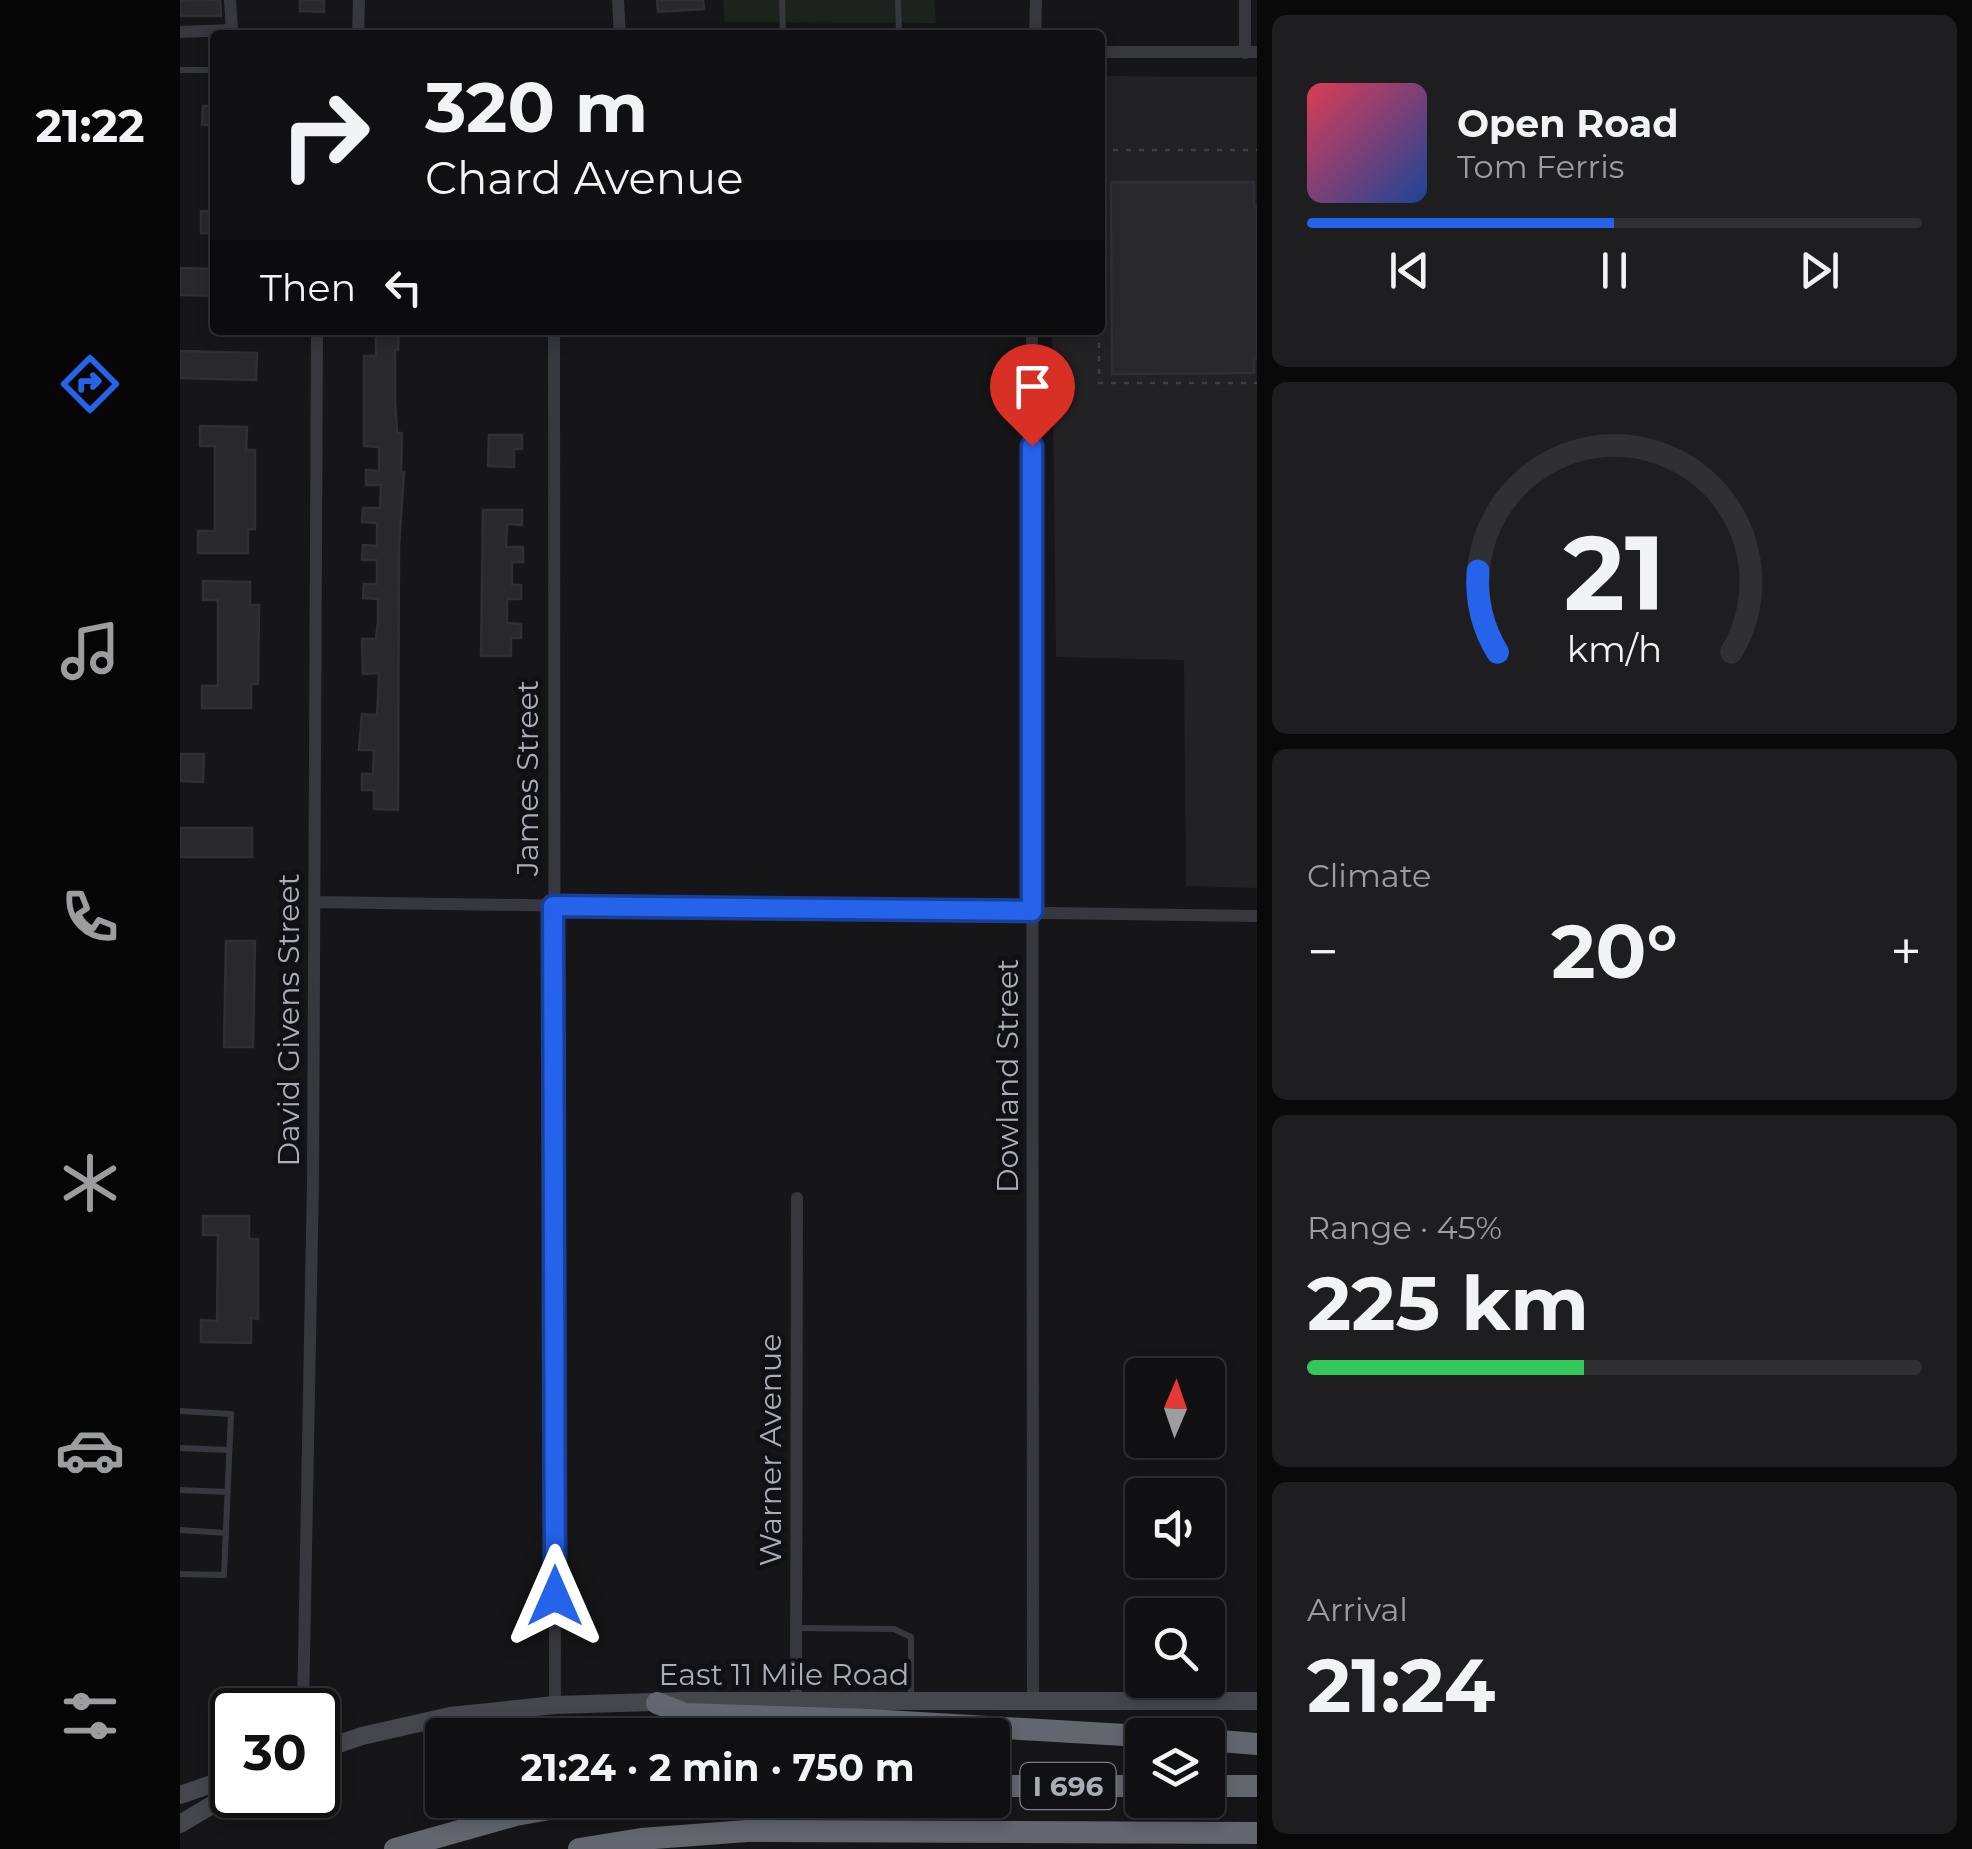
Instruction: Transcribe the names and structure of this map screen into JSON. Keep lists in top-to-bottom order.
{
  "streets": {
    "highway": ["I 696"],
    "main road": ["East 11 Mile Road"],
    "street": [
      "James Street",
      "David Givens Street",
      "Dowland Street",
      "Warner Avenue"
    ]
  },
  "crossings": [
    ["James Street", "East 11 Mile Road"],
    ["Dowland Street", "East 11 Mile Road"],
    ["Warner Avenue", "East 11 Mile Road"]
  ],
  "north": "top",
  "page": {
    "tabs": "21:22",
    "turn": ["320 m", "Chard Avenue"],
    "song": ["Open Road", "Tom Ferris"],
    "then": "Then",
    "tile": [
      "Climate",
      ["Range · 45%", "225 km"],
      ["Arrival", "21:24"]
    ],
    "heat": ["−", "20°", "+"],
    "limit": "30",
    "trip": "21:24 · 2 min · 750 m",
    "gauge": ["21", "km/h"]
  }
}
